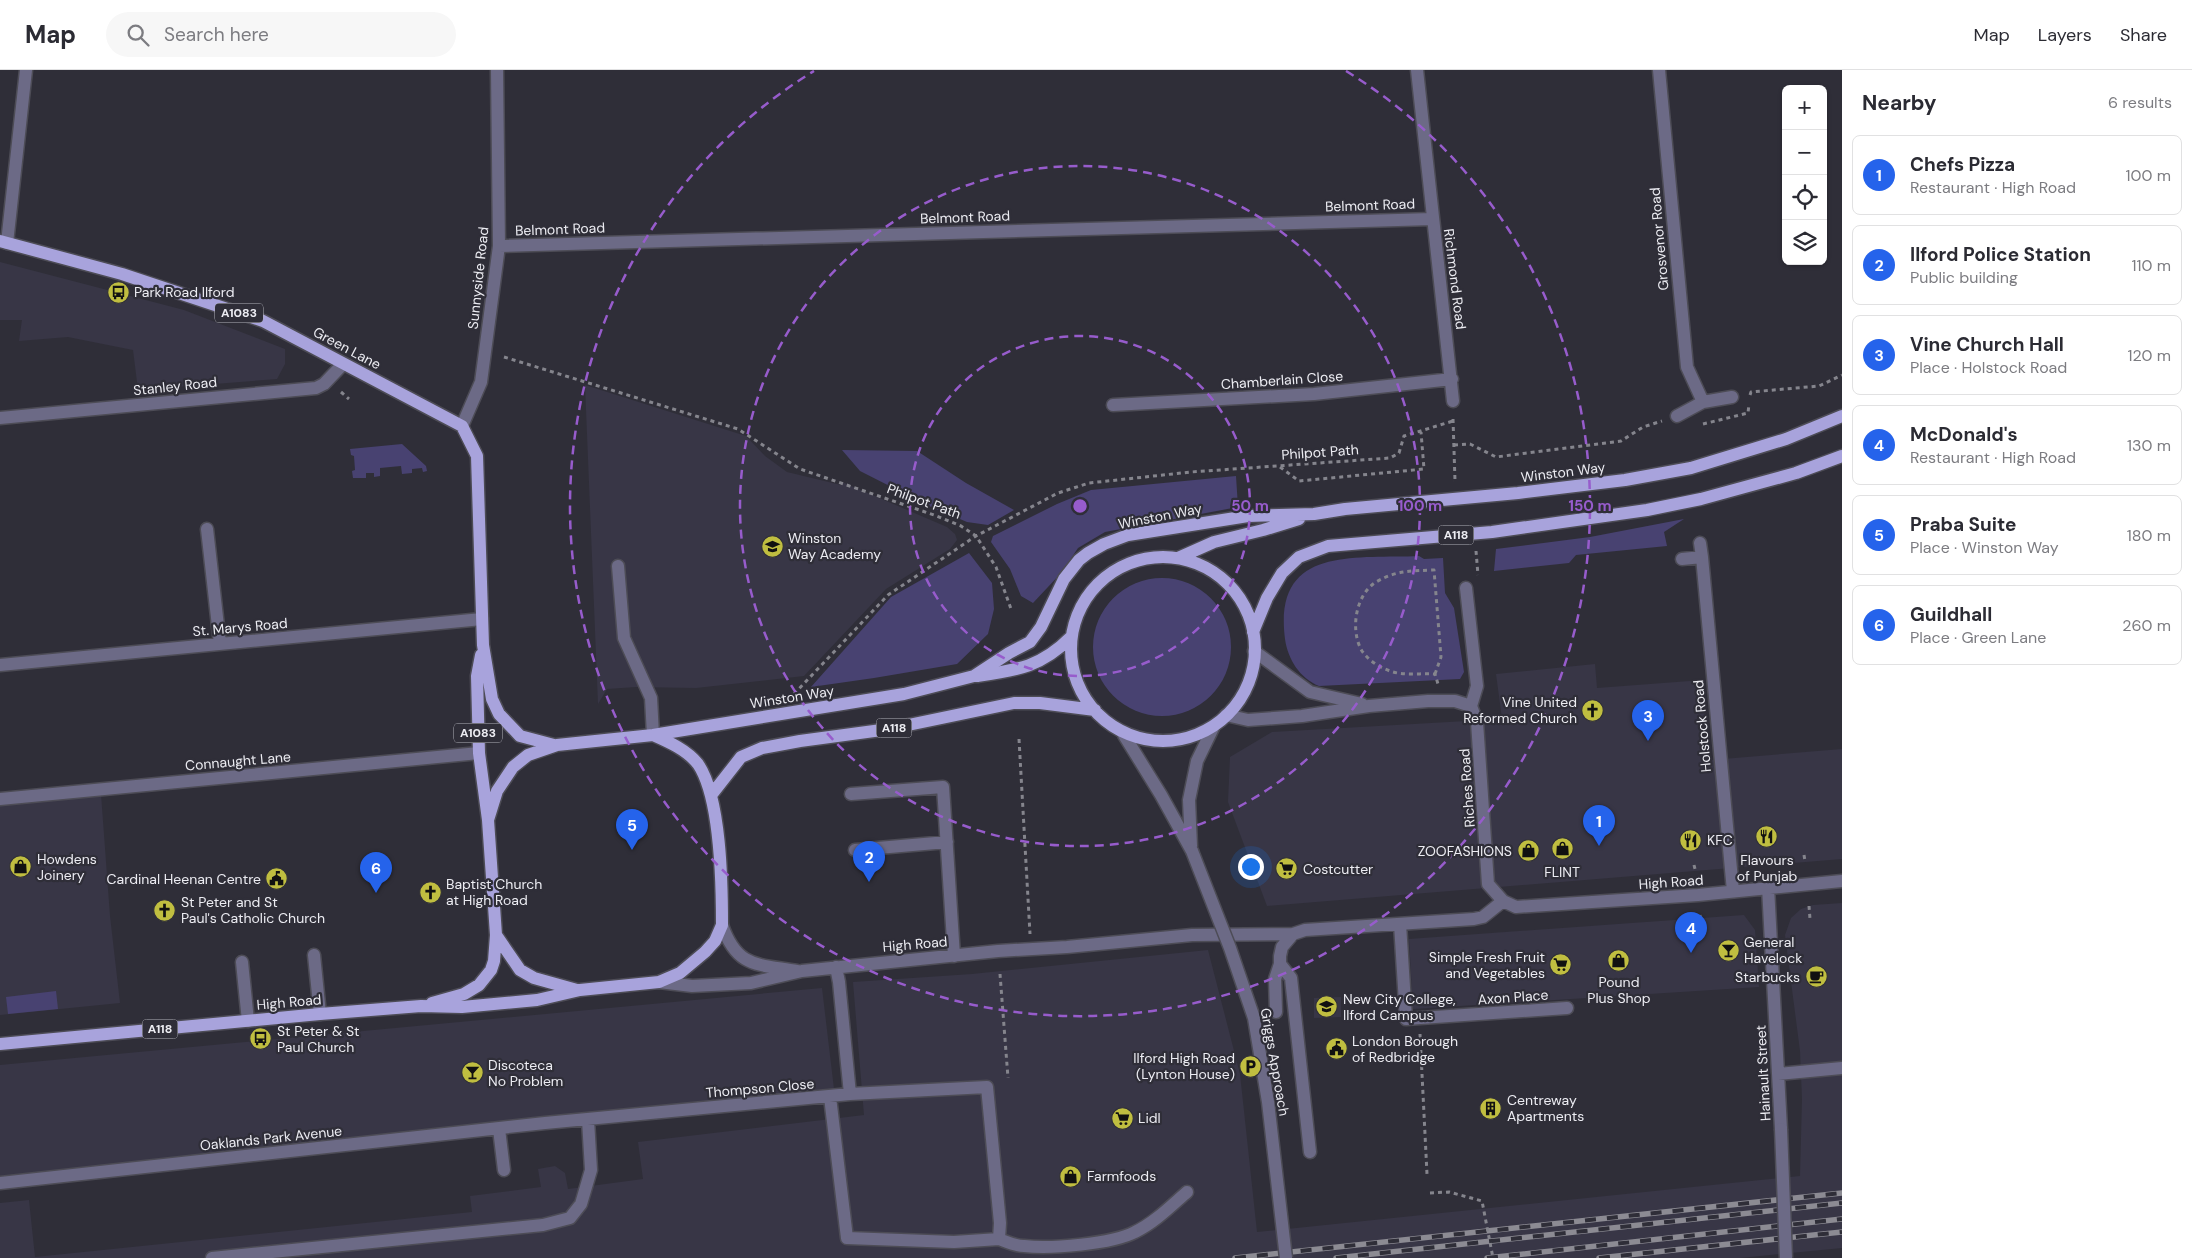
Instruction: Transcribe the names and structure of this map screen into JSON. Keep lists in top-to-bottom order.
{
  "streets": {
    "main road": [
      "A1083",
      "Green Lane",
      "Winston Way",
      "A118",
      "High Road"
    ],
    "street": [
      "Belmont Road",
      "Grosvenor Road",
      "Sunnyside Road",
      "Richmond Road",
      "Chamberlain Close",
      "Stanley Road",
      "St. Marys Road",
      "Holstock Road",
      "Connaught Lane",
      "Riches Road",
      "Axon Place",
      "Griggs Approach",
      "Hainault Street",
      "Thompson Close",
      "Oaklands Park Avenue"
    ],
    "path": ["Philpot Path"]
  },
  "crossings": [
    ["Belmont Road", "Sunnyside Road"],
    ["Belmont Road", "Richmond Road"],
    ["Sunnyside Road", "A1083"],
    ["Sunnyside Road", "Green Lane"],
    ["Richmond Road", "Chamberlain Close"],
    ["A1083", "Green Lane"],
    ["A1083", "Winston Way"],
    ["A1083", "A118"],
    ["A1083", "St. Marys Road"],
    ["A1083", "Connaught Lane"],
    ["Green Lane", "Stanley Road"],
    ["Winston Way", "A118"],
    ["A118", "High Road"],
    ["Holstock Road", "High Road"],
    ["Riches Road", "High Road"],
    ["High Road", "Hainault Street"],
    ["Thompson Close", "Oaklands Park Avenue"]
  ],
  "places": {
    "bus stop": ["Park Road Ilford", "St Peter & St Paul Church"],
    "school or university": ["Winston Way Academy", "New City College, Ilford Campus"],
    "church": ["Vine United Reformed Church", "Baptist Church at High Road", "St Peter and St Paul's Catholic Church"],
    "restaurant": ["Flavours of Punjab", "KFC"],
    "shop": [
      "FLINT",
      "ZOOFASHIONS",
      "Howdens Joinery",
      "Pound Plus Shop",
      "Farmfoods"
    ],
    "supermarket": ["Costcutter", "Simple Fresh Fruit and Vegetables", "Lidl"],
    "public building": ["Cardinal Heenan Centre", "London Borough of Redbridge"],
    "bar": ["General Havelock", "Discoteca No Problem"],
    "cafe": ["Starbucks"],
    "parking": ["Ilford High Road (Lynton House)"],
    "building": ["Centreway Apartments"]
  },
  "page": {
    "header": "Map",
    "search": "Search here",
    "nav": ["Map", "Layers", "Share"],
    "heading": ["Nearby", "6 results"],
    "map_buttons": ["+", "−"],
    "list": [
      {
        "mark": "1",
        "name": "Chefs Pizza",
        "note": "Restaurant · High Road",
        "value": "100 m"
      },
      {
        "mark": "2",
        "name": "Ilford Police Station",
        "note": "Public building",
        "value": "110 m"
      },
      {
        "mark": "3",
        "name": "Vine Church Hall",
        "note": "Place · Holstock Road",
        "value": "120 m"
      },
      {
        "mark": "4",
        "name": "McDonald's",
        "note": "Restaurant · High Road",
        "value": "130 m"
      },
      {
        "mark": "5",
        "name": "Praba Suite",
        "note": "Place · Winston Way",
        "value": "180 m"
      },
      {
        "mark": "6",
        "name": "Guildhall",
        "note": "Place · Green Lane",
        "value": "260 m"
      }
    ],
    "pins": [
      "3",
      "1",
      "5",
      "2",
      "6",
      "4"
    ]
  },
  "rings": ["50 m", "100 m", "150 m"]
}
